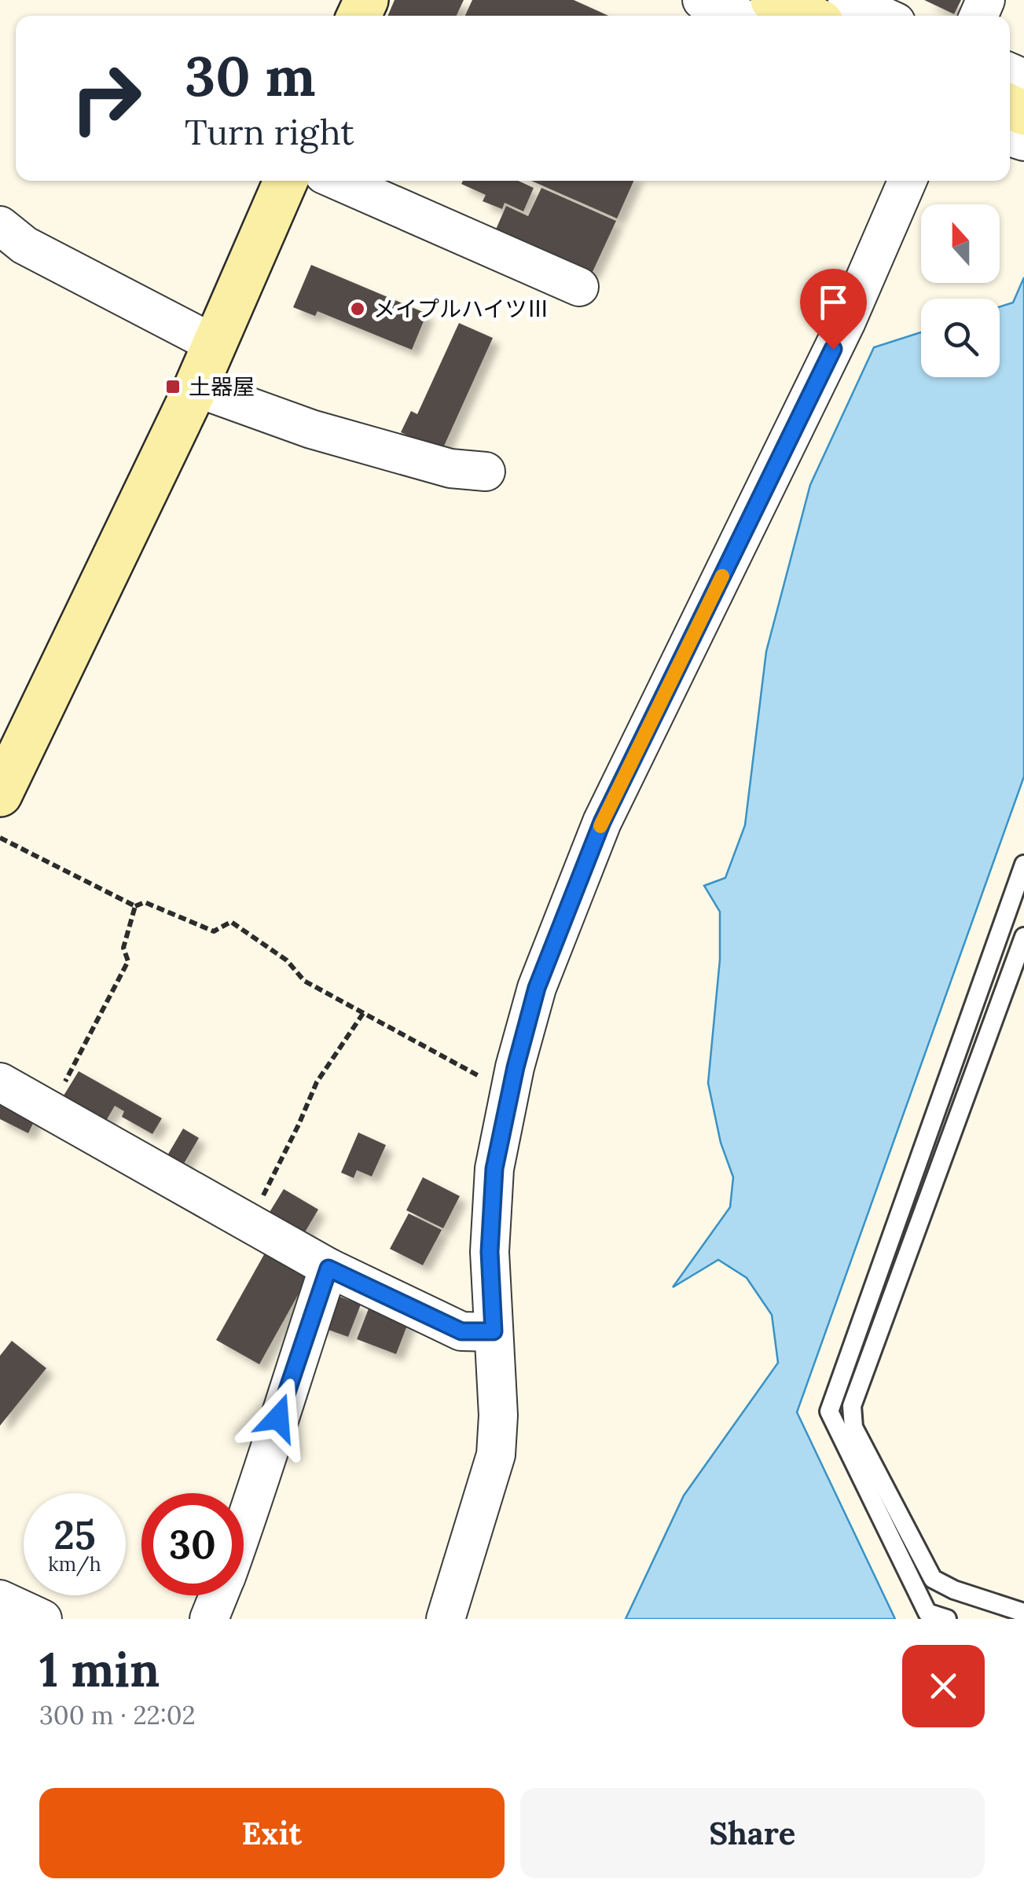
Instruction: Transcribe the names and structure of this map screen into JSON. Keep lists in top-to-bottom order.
{
  "places": {
    "other": ["メイプルハイツⅢ"],
    "transit": ["土器屋"]
  },
  "north": "top",
  "page": {
    "turn": ["30 m", "Turn right"],
    "speed": "25 km/h",
    "limit": "30",
    "heading": ["1 min", "300 m · 22:02"],
    "buttons": ["Exit", "Share"]
  }
}
